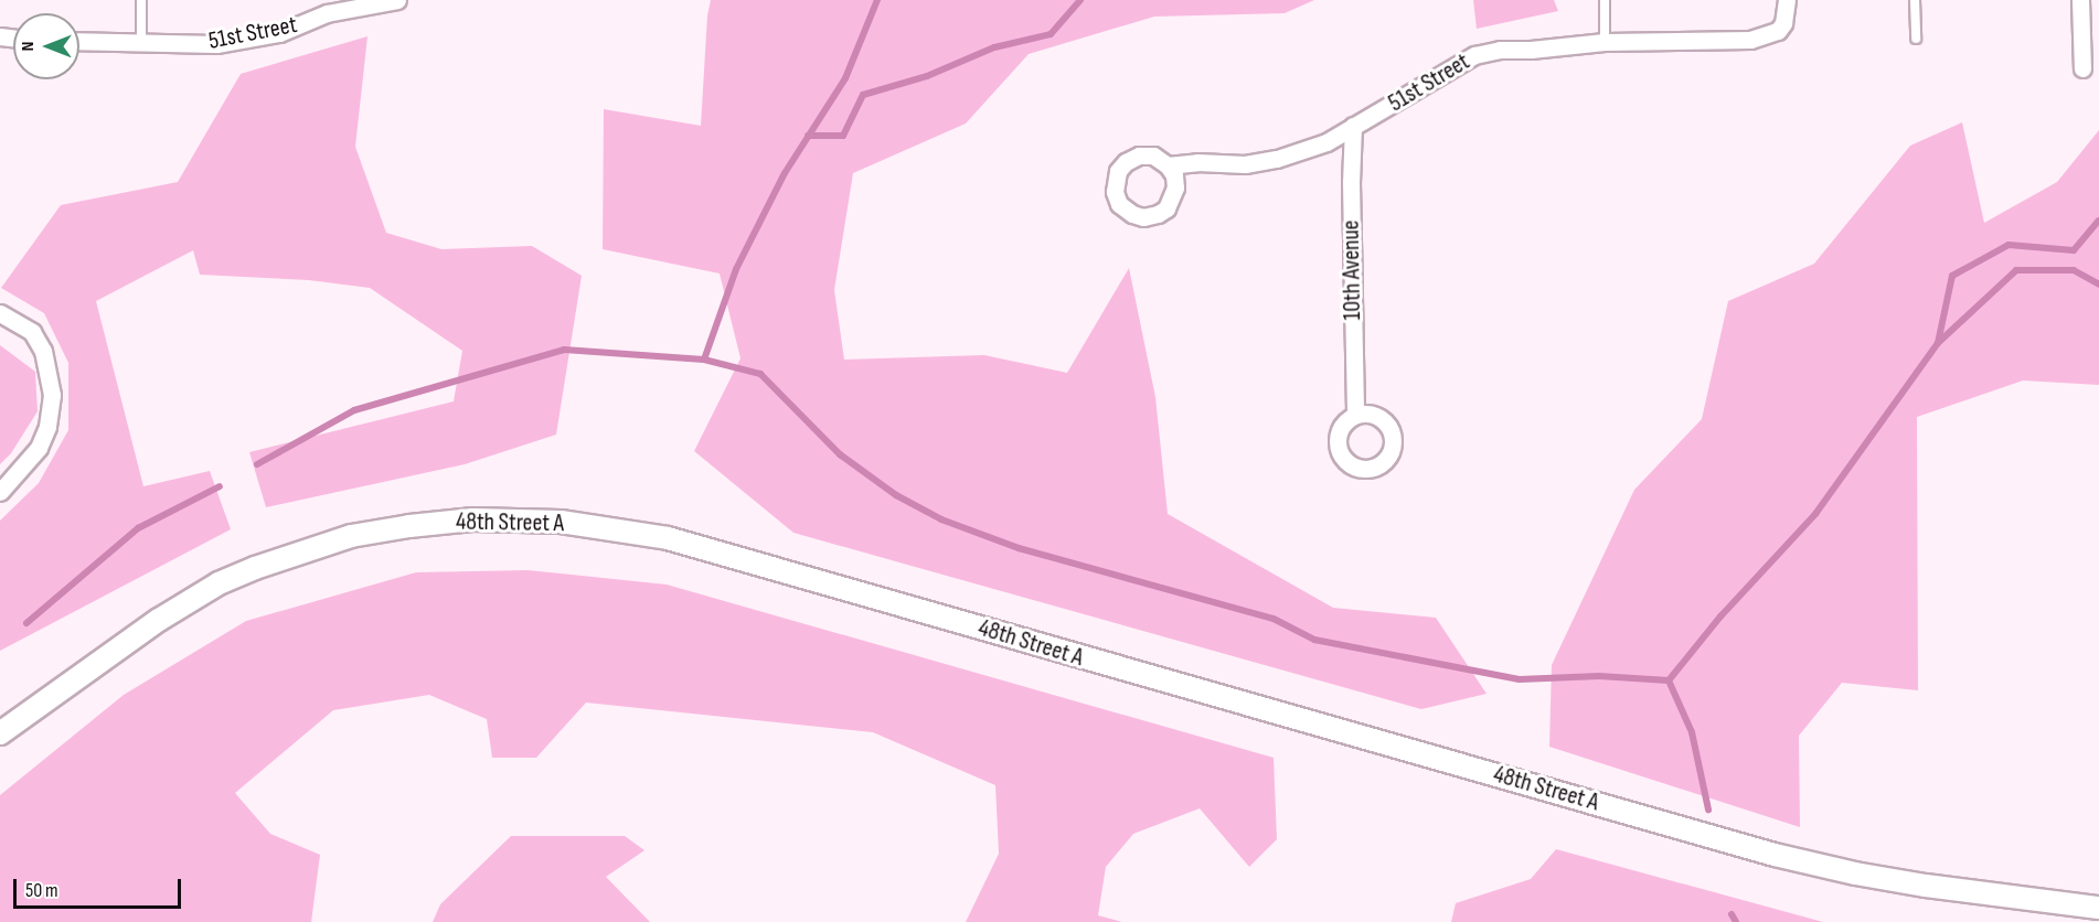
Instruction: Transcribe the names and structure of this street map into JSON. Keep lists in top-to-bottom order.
{
  "streets": {
    "street": ["51st Street", "10th Avenue", "48th Street A"]
  },
  "crossings": [
    ["51st Street", "10th Avenue"]
  ],
  "scale_bar": "50 m",
  "north": "left"
}
